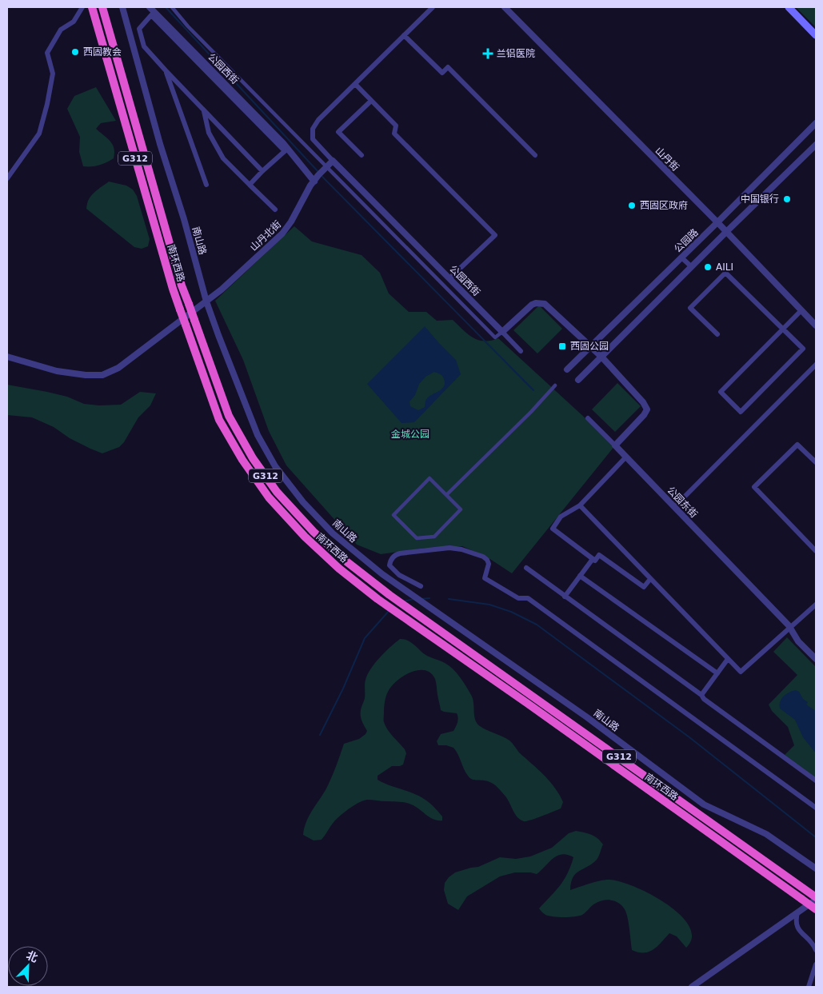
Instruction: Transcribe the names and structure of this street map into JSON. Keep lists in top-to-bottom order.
{
  "streets": {
    "highway": ["G312", "南环西路"],
    "street": [
      "公园西街",
      "山丹街",
      "山丹北街",
      "南山路",
      "公园路",
      "公园东街"
    ]
  },
  "crossings": [
    ["公园西街", "山丹北街"],
    ["山丹街", "公园路"],
    ["山丹北街", "南山路"]
  ],
  "parks": ["金城公园"],
  "places": {
    "other": [
      "西固教会",
      "中国银行",
      "西固区政府",
      "AILI"
    ],
    "health": ["兰铝医院"],
    "transit": ["西固公园"]
  },
  "north": "top right"
}
